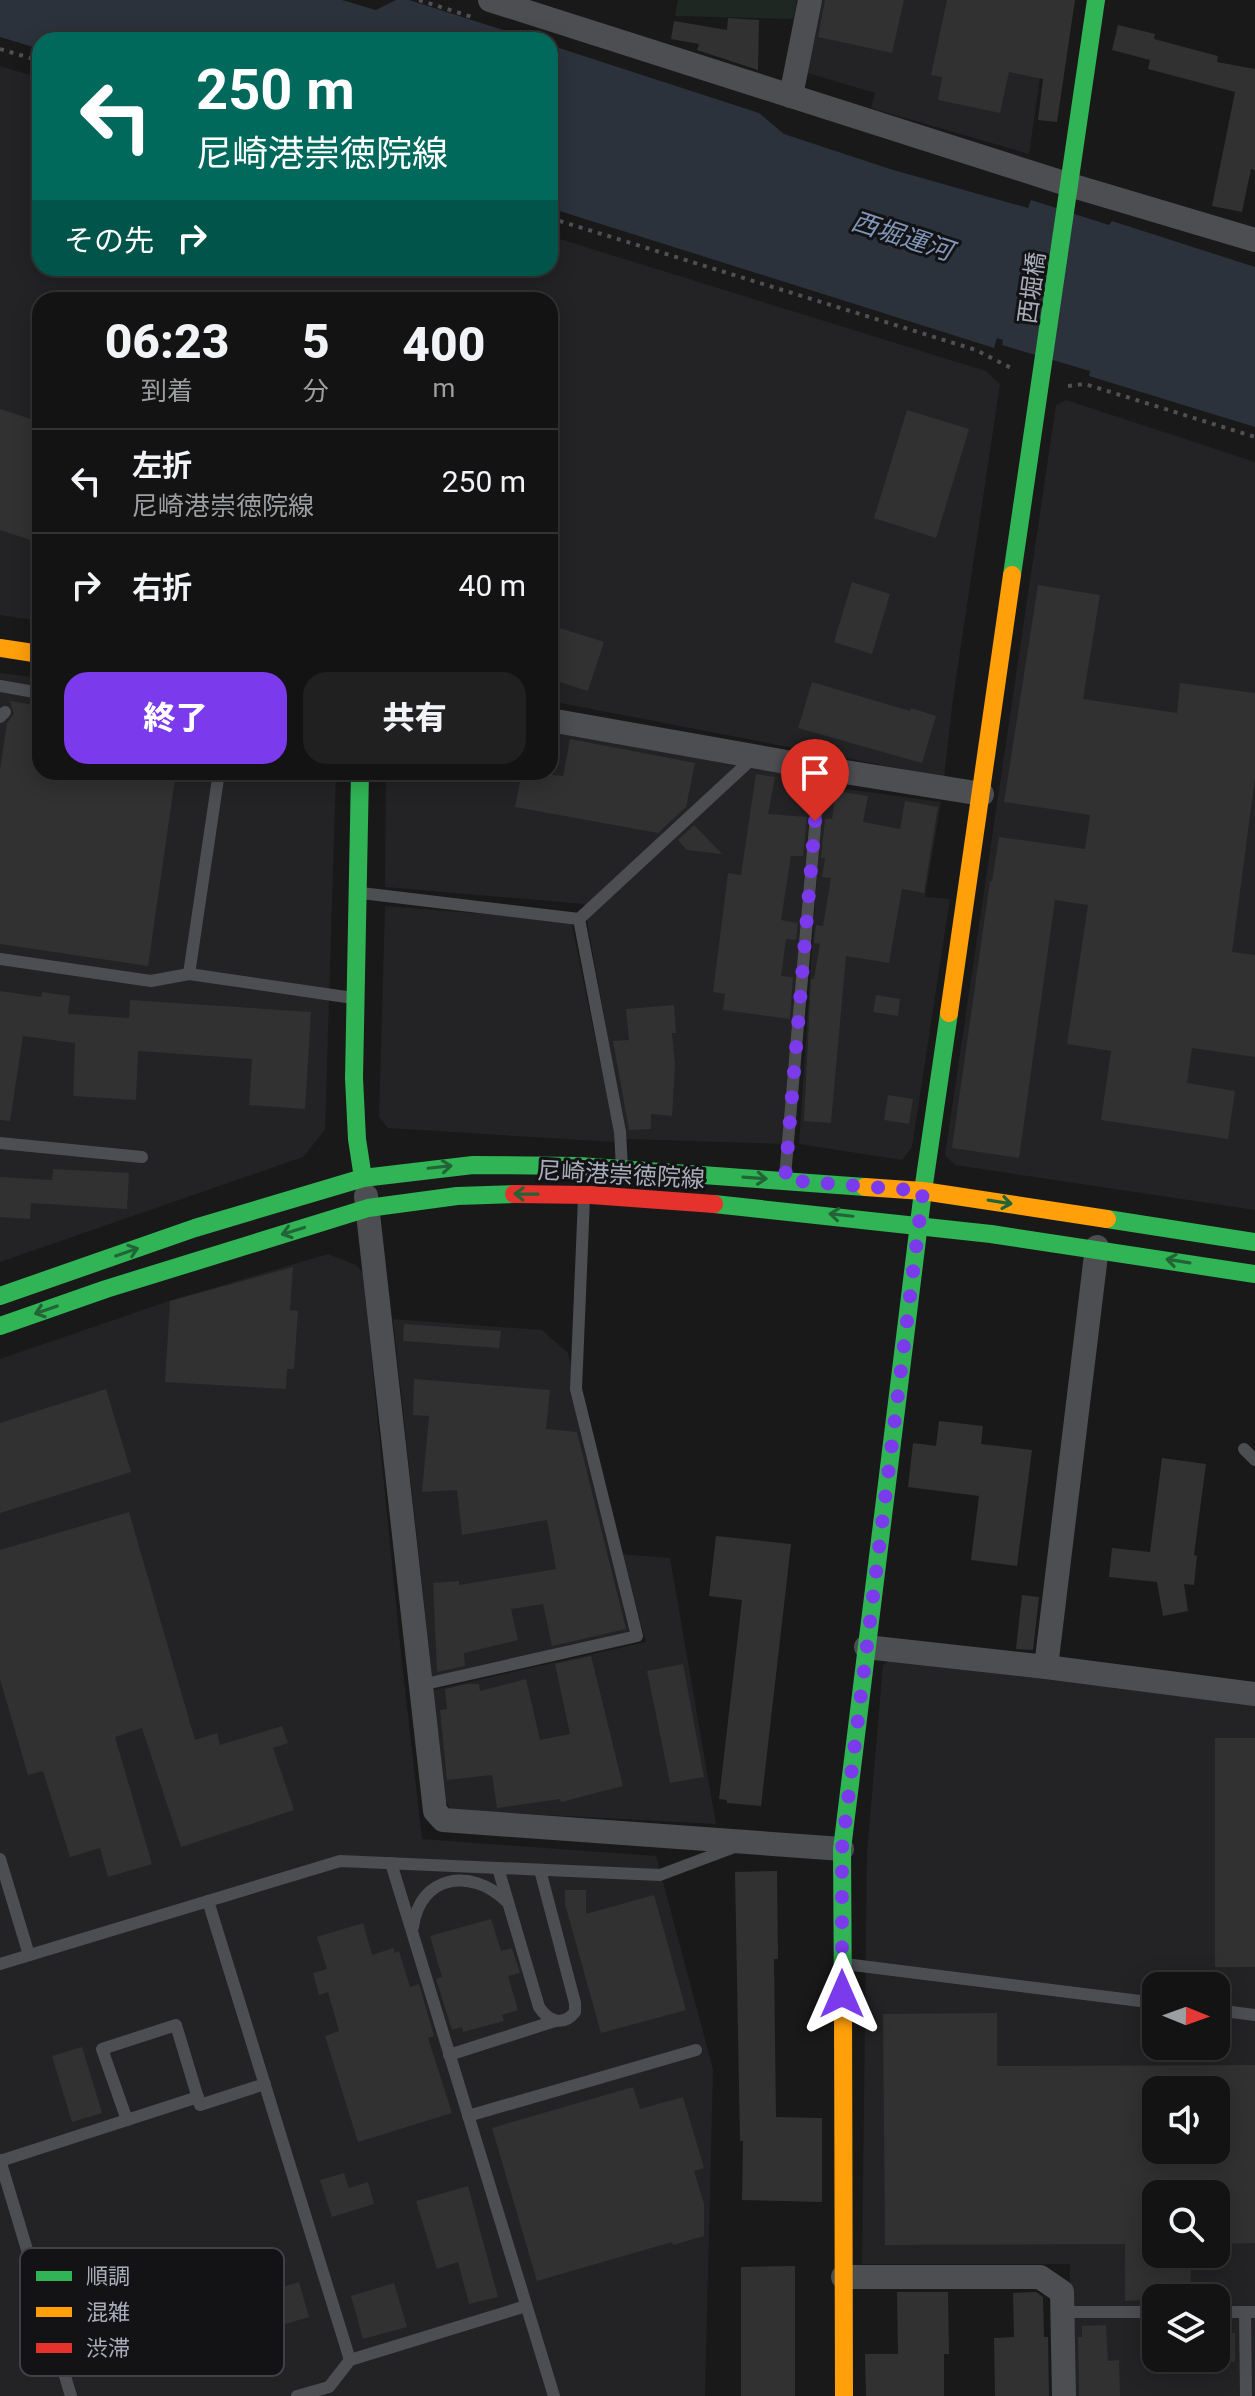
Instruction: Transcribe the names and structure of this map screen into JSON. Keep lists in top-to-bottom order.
{
  "streets": {
    "street": ["西堀橋", "尼崎港崇徳院線"]
  },
  "crossings": [
    ["西堀橋", "尼崎港崇徳院線"]
  ],
  "water": ["西堀運河"],
  "legend": ["順調", "混雑", "渋滞"],
  "north": "right",
  "page": {
    "turn": ["250 m", "尼崎港崇徳院線"],
    "then": "その先",
    "eta": [
      "06:23",
      "到着",
      "5",
      "分",
      "400",
      "m"
    ],
    "list": [
      {
        "name": "左折",
        "note": "尼崎港崇徳院線",
        "value": "250 m"
      },
      {
        "name": "右折",
        "value": "40 m"
      }
    ],
    "buttons": ["終了", "共有"]
  }
}
